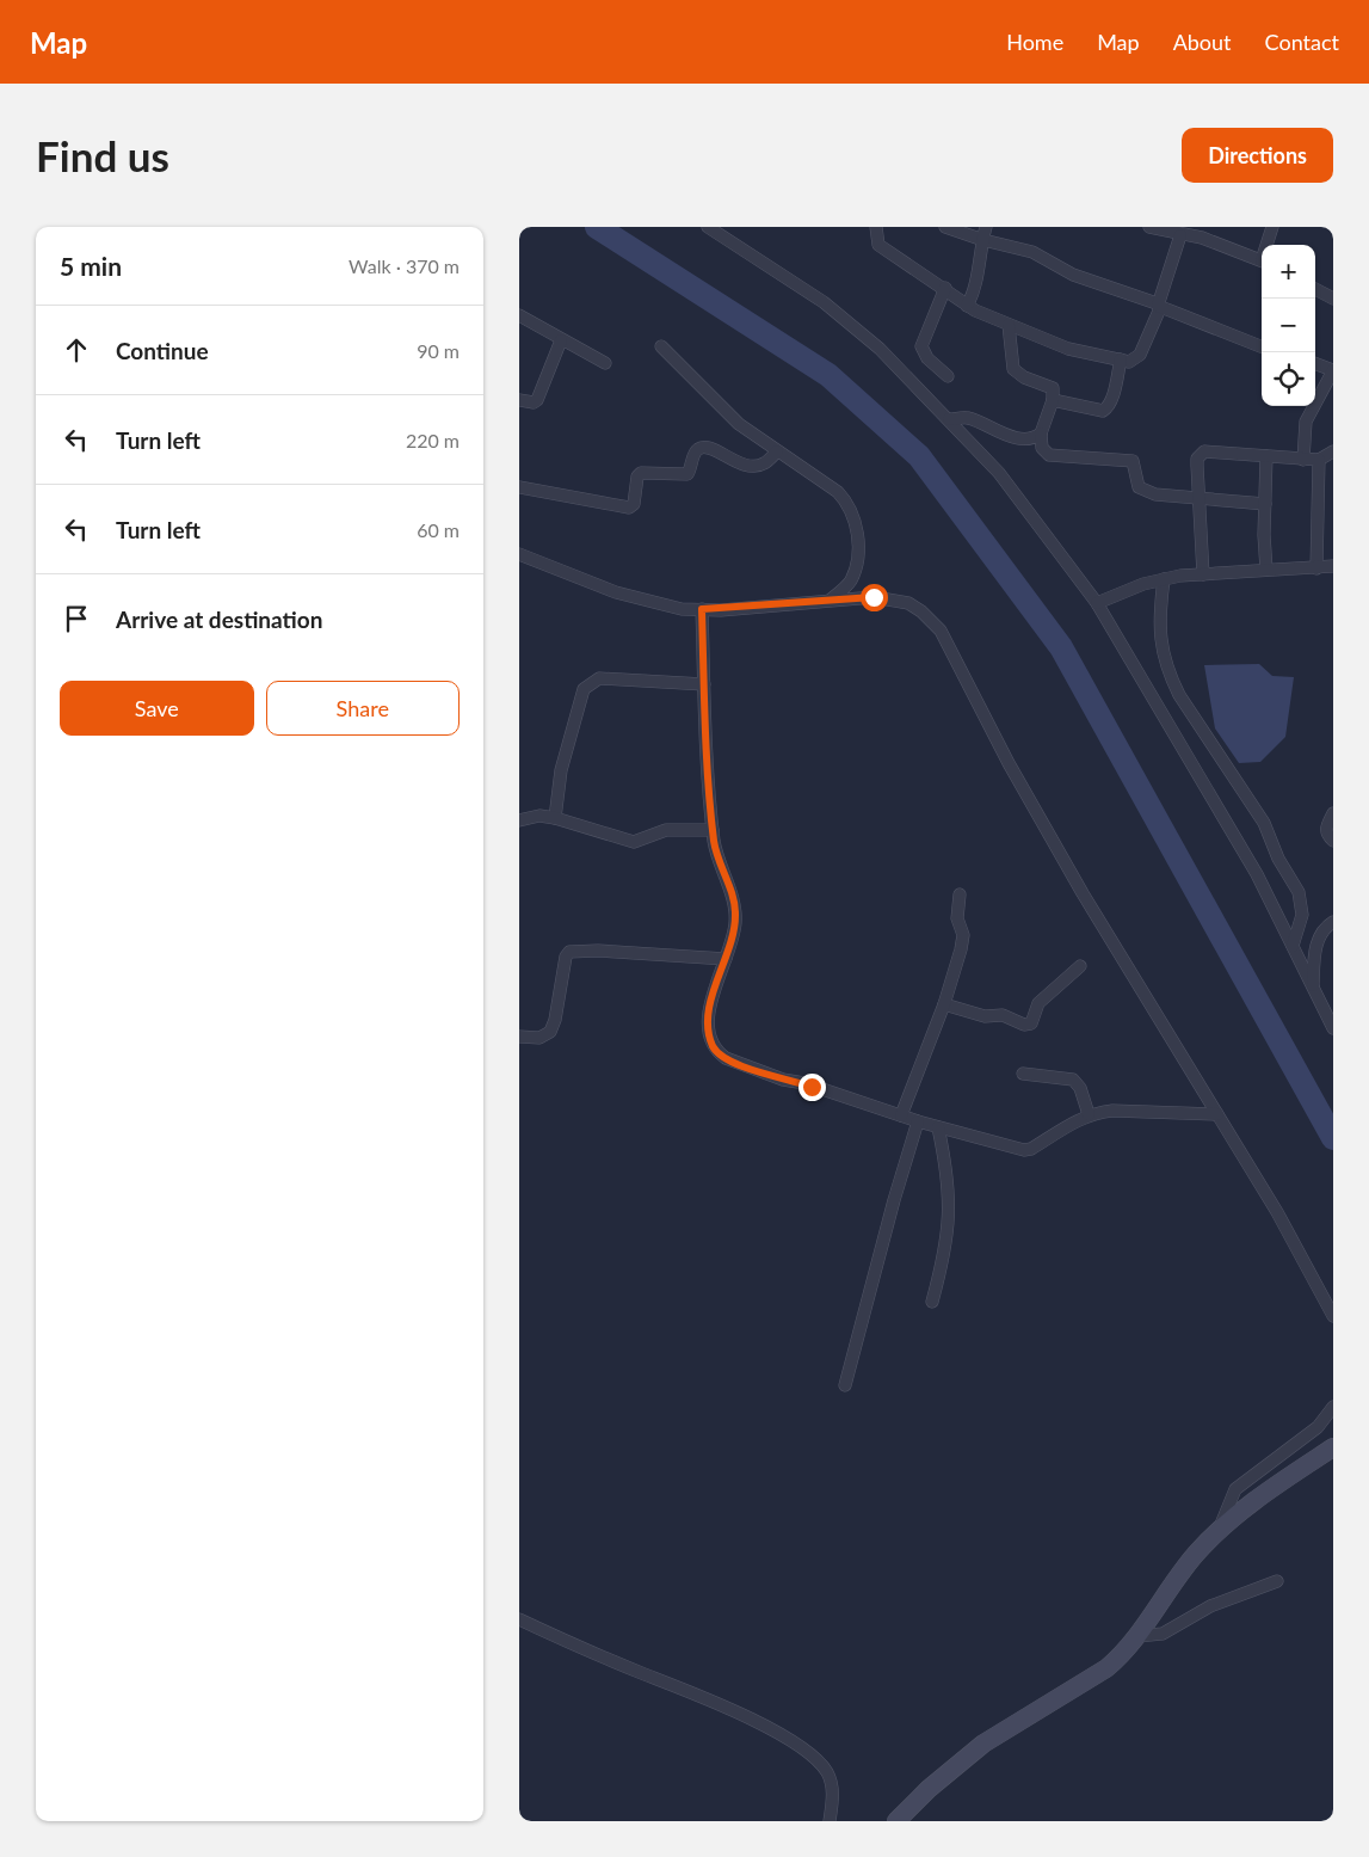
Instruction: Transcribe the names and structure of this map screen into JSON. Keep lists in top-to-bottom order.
{
  "page": {
    "header": "Map",
    "nav": [
      "Home",
      "Map",
      "About",
      "Contact"
    ],
    "buttons": [
      "Directions",
      ["Save", "Share"]
    ],
    "title": "Find us",
    "heading": ["5 min", "Walk · 370 m"],
    "map_buttons": ["+", "−"],
    "list": [
      ["Continue", "90 m"],
      ["Turn left", "220 m"],
      ["Turn left", "60 m"],
      "Arrive at destination"
    ]
  }
}
